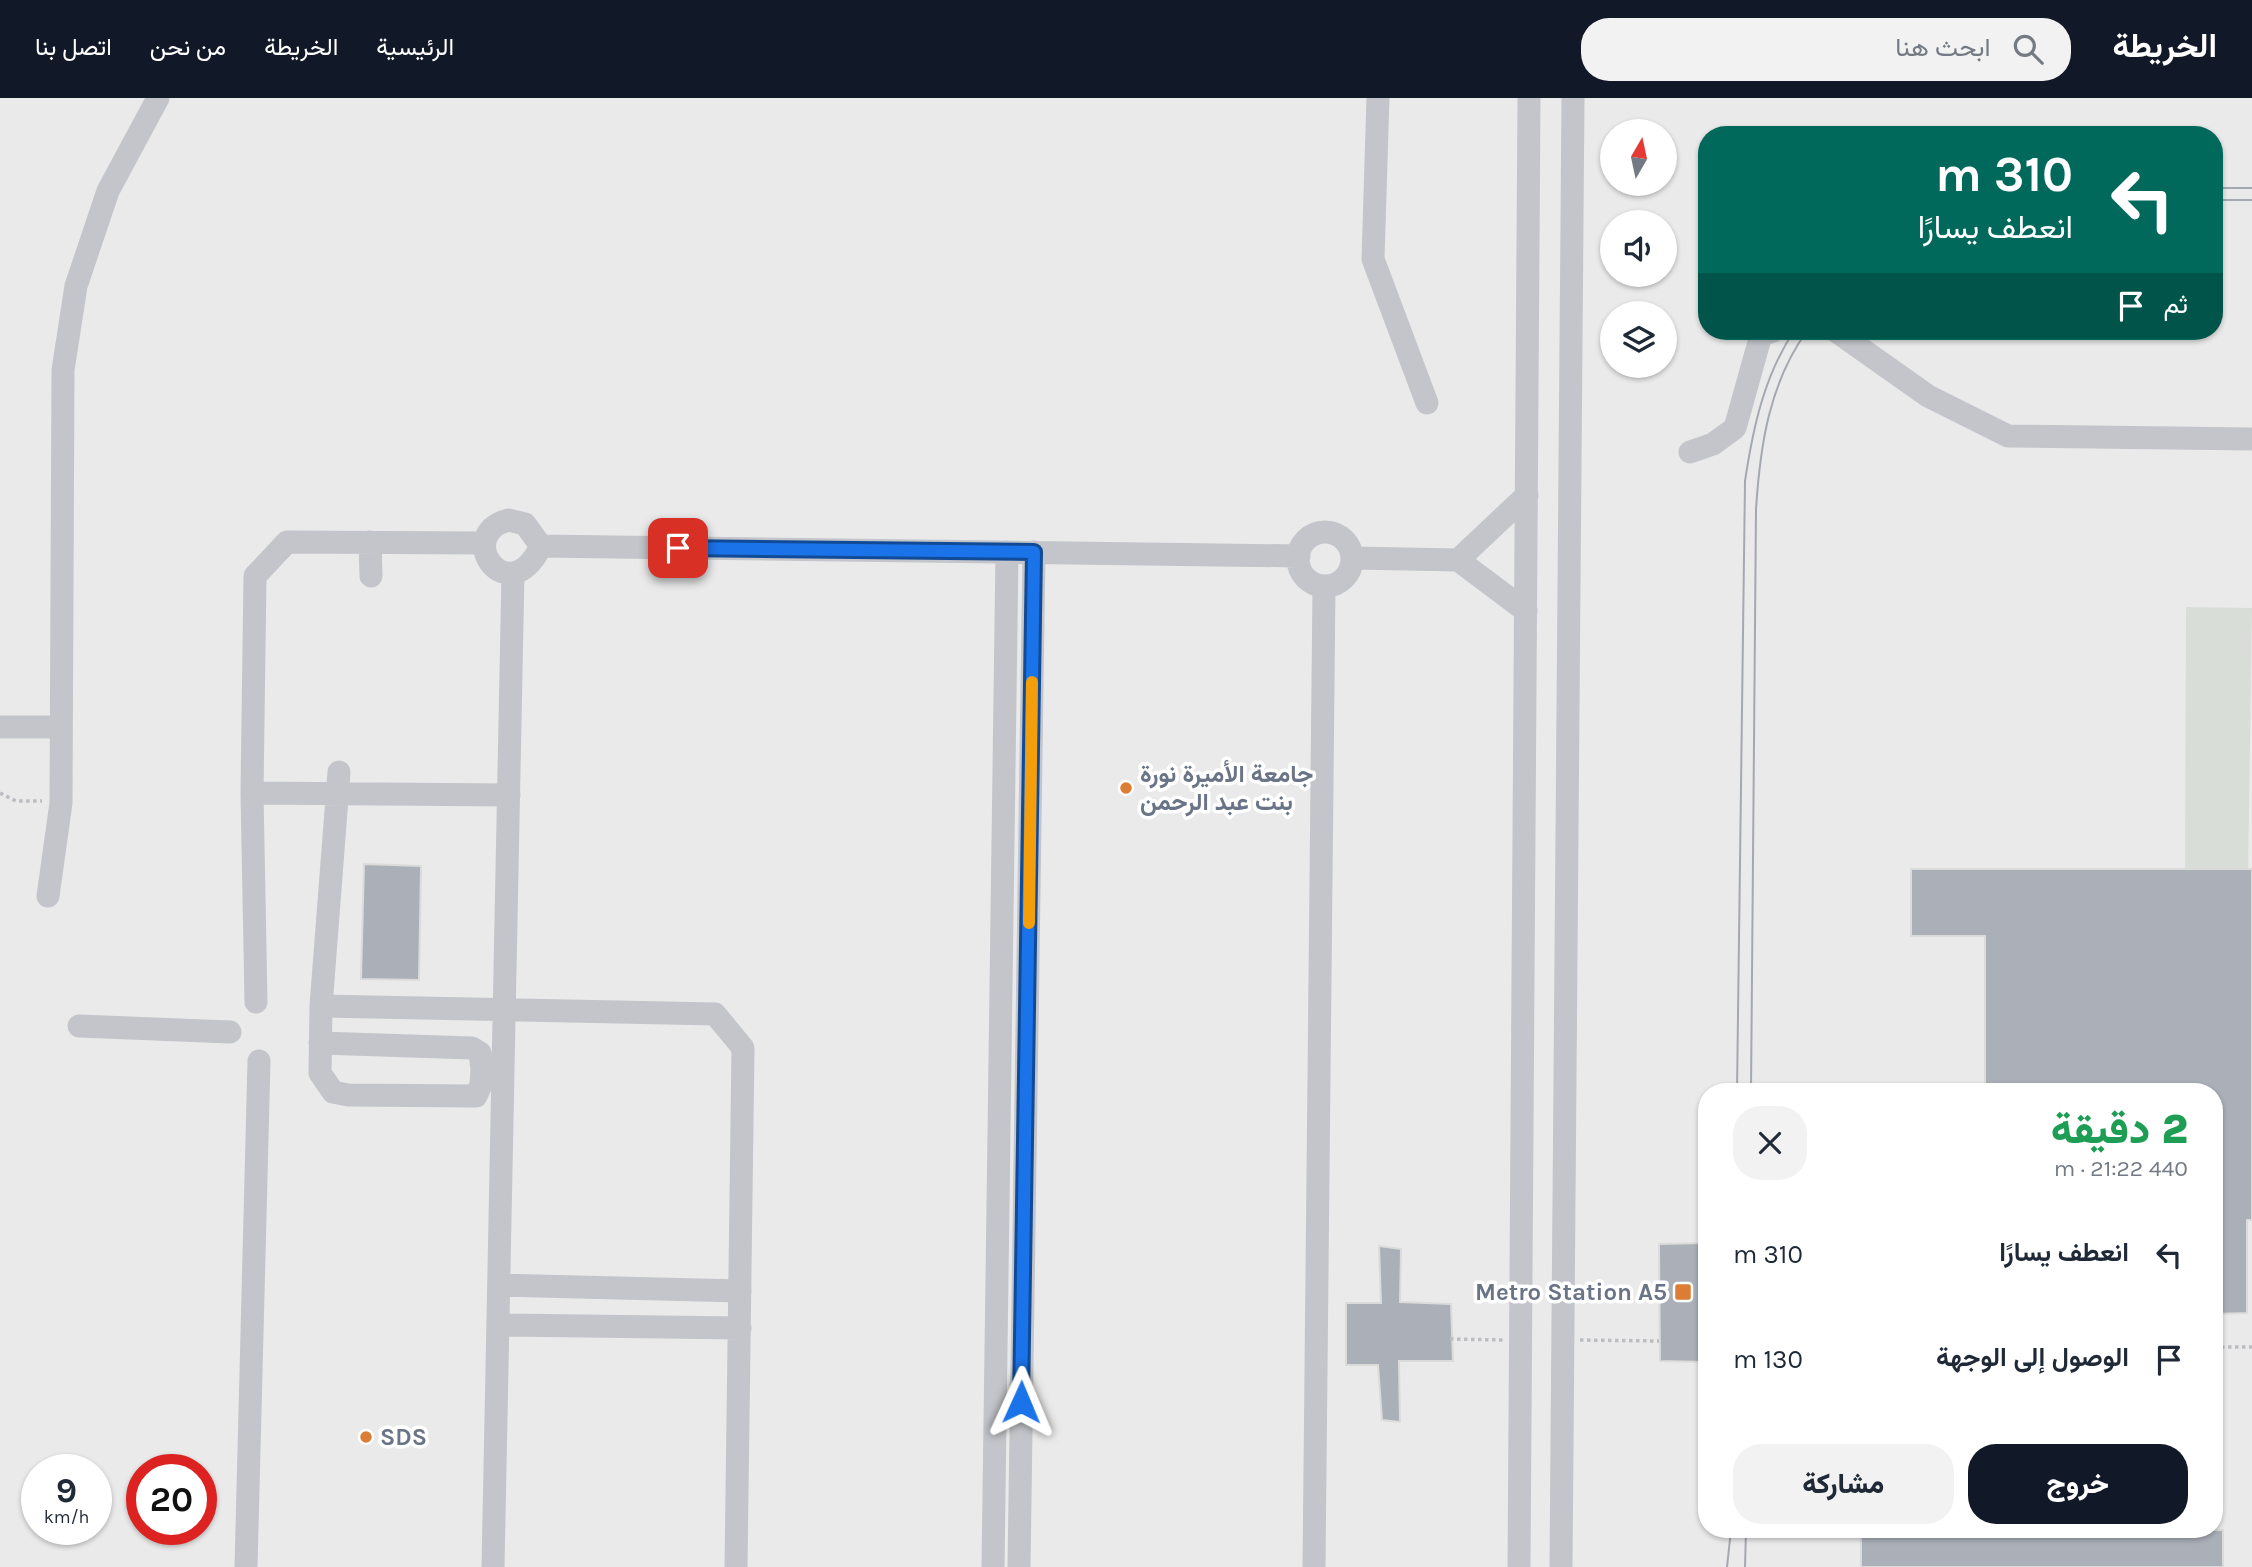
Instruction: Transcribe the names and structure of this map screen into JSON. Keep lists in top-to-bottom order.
{
  "places": {
    "other": ["جامعة الأميرة نورة بنت عبد الرحمن", "SDS"],
    "transit": ["Metro Station A5"]
  },
  "north": "top",
  "page": {
    "header": "الخريطة",
    "search": "ابحث هنا",
    "nav": [
      "الرئيسية",
      "الخريطة",
      "من نحن",
      "اتصل بنا"
    ],
    "turn": ["310 m", "انعطف يسارًا"],
    "then": "ثم",
    "heading": ["2 دقيقة", "440 m · 21:22"],
    "list": [
      {
        "name": "انعطف يسارًا",
        "value": "310 m"
      },
      {
        "name": "الوصول إلى الوجهة",
        "value": "130 m"
      }
    ],
    "buttons": ["خروج", "مشاركة"],
    "speed": "9 km/h",
    "limit": "20"
  }
}
